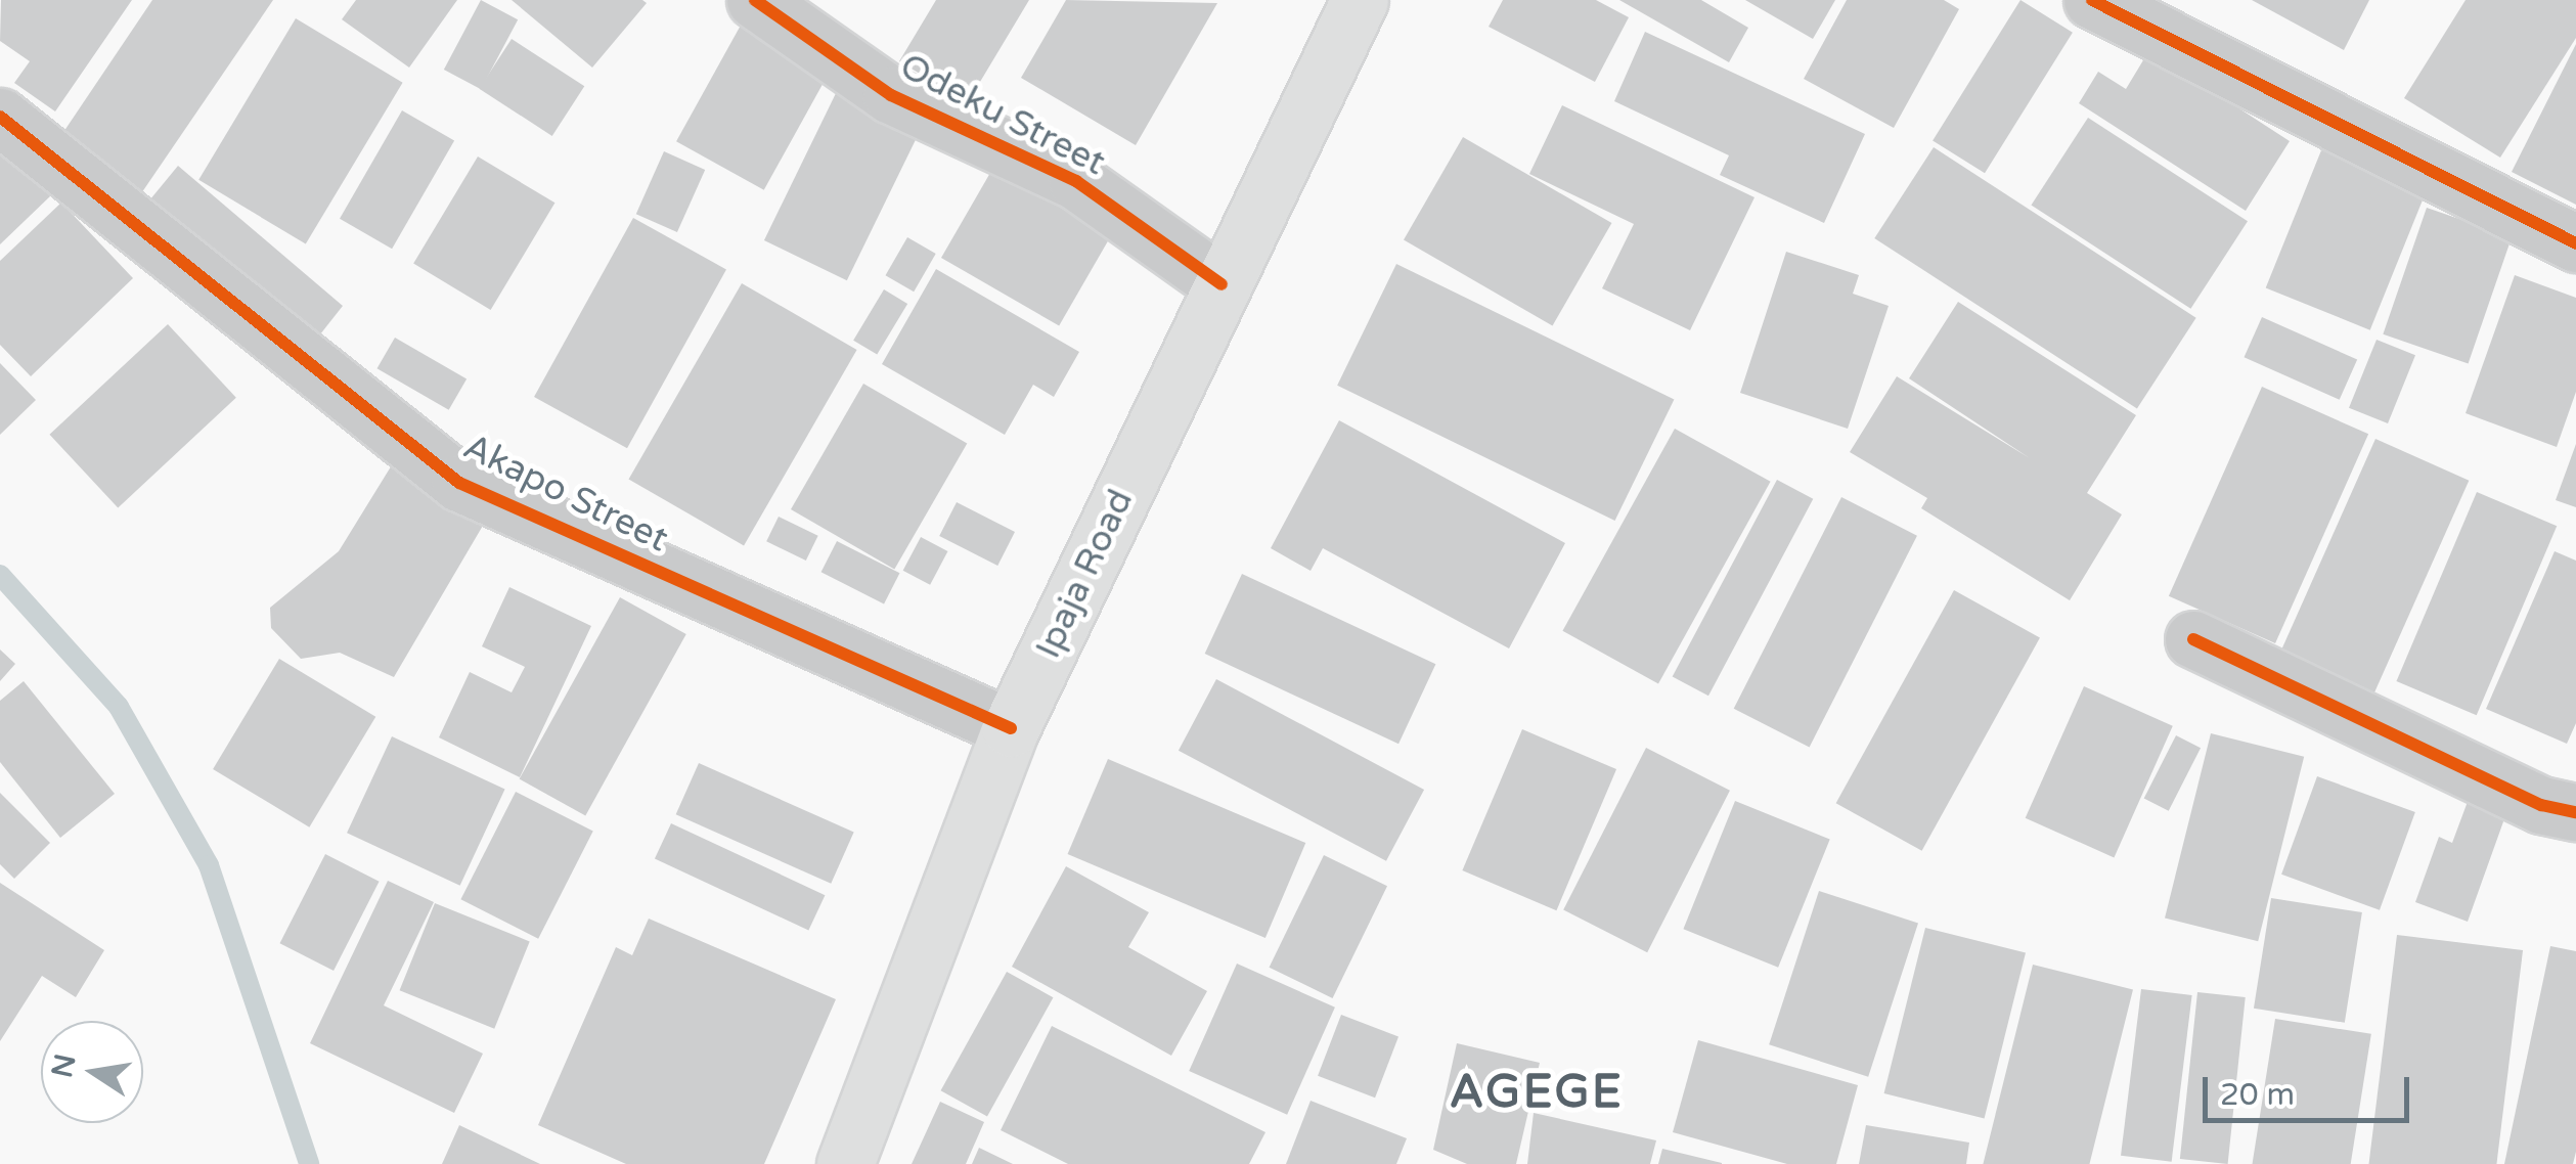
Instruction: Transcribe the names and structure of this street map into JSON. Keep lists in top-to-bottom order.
{
  "streets": {
    "main road": ["Ipaja Road"],
    "street": ["Odeku Street", "Akapo Street"]
  },
  "crossings": [
    ["Odeku Street", "Ipaja Road"],
    ["Akapo Street", "Ipaja Road"]
  ],
  "districts": ["AGEGE"],
  "scale_bar": "20 m",
  "north": "left"
}
